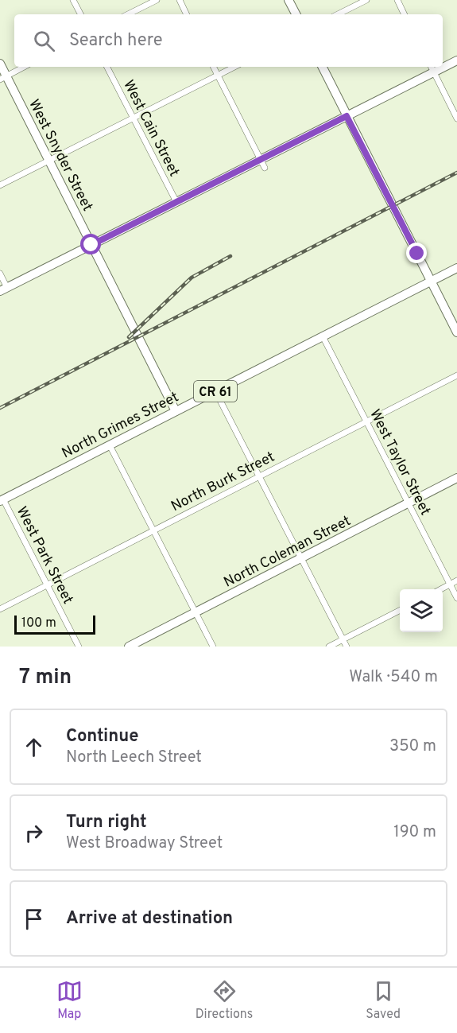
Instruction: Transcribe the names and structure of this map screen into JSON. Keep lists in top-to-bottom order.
{
  "streets": {
    "street": [
      "West Cain Street",
      "West Snyder Street",
      "CR 61",
      "North Grimes Street",
      "West Taylor Street",
      "North Burk Street",
      "North Coleman Street",
      "West Park Street"
    ]
  },
  "crossings": [
    ["West Snyder Street", "North Grimes Street"],
    ["CR 61", "North Grimes Street"],
    ["North Grimes Street", "West Taylor Street"],
    ["North Grimes Street", "West Park Street"],
    ["West Taylor Street", "North Burk Street"],
    ["West Taylor Street", "North Coleman Street"],
    ["North Burk Street", "West Park Street"]
  ],
  "scale_bar": "100 m",
  "page": {
    "search": "Search here",
    "scale": "100 m",
    "heading": ["7 min", "Walk · 540 m"],
    "list": [
      ["Continue", "North Leech Street", "350 m"],
      ["Turn right", "West Broadway Street", "190 m"],
      "Arrive at destination"
    ],
    "nav": ["Map", "Directions", "Saved"]
  }
}
